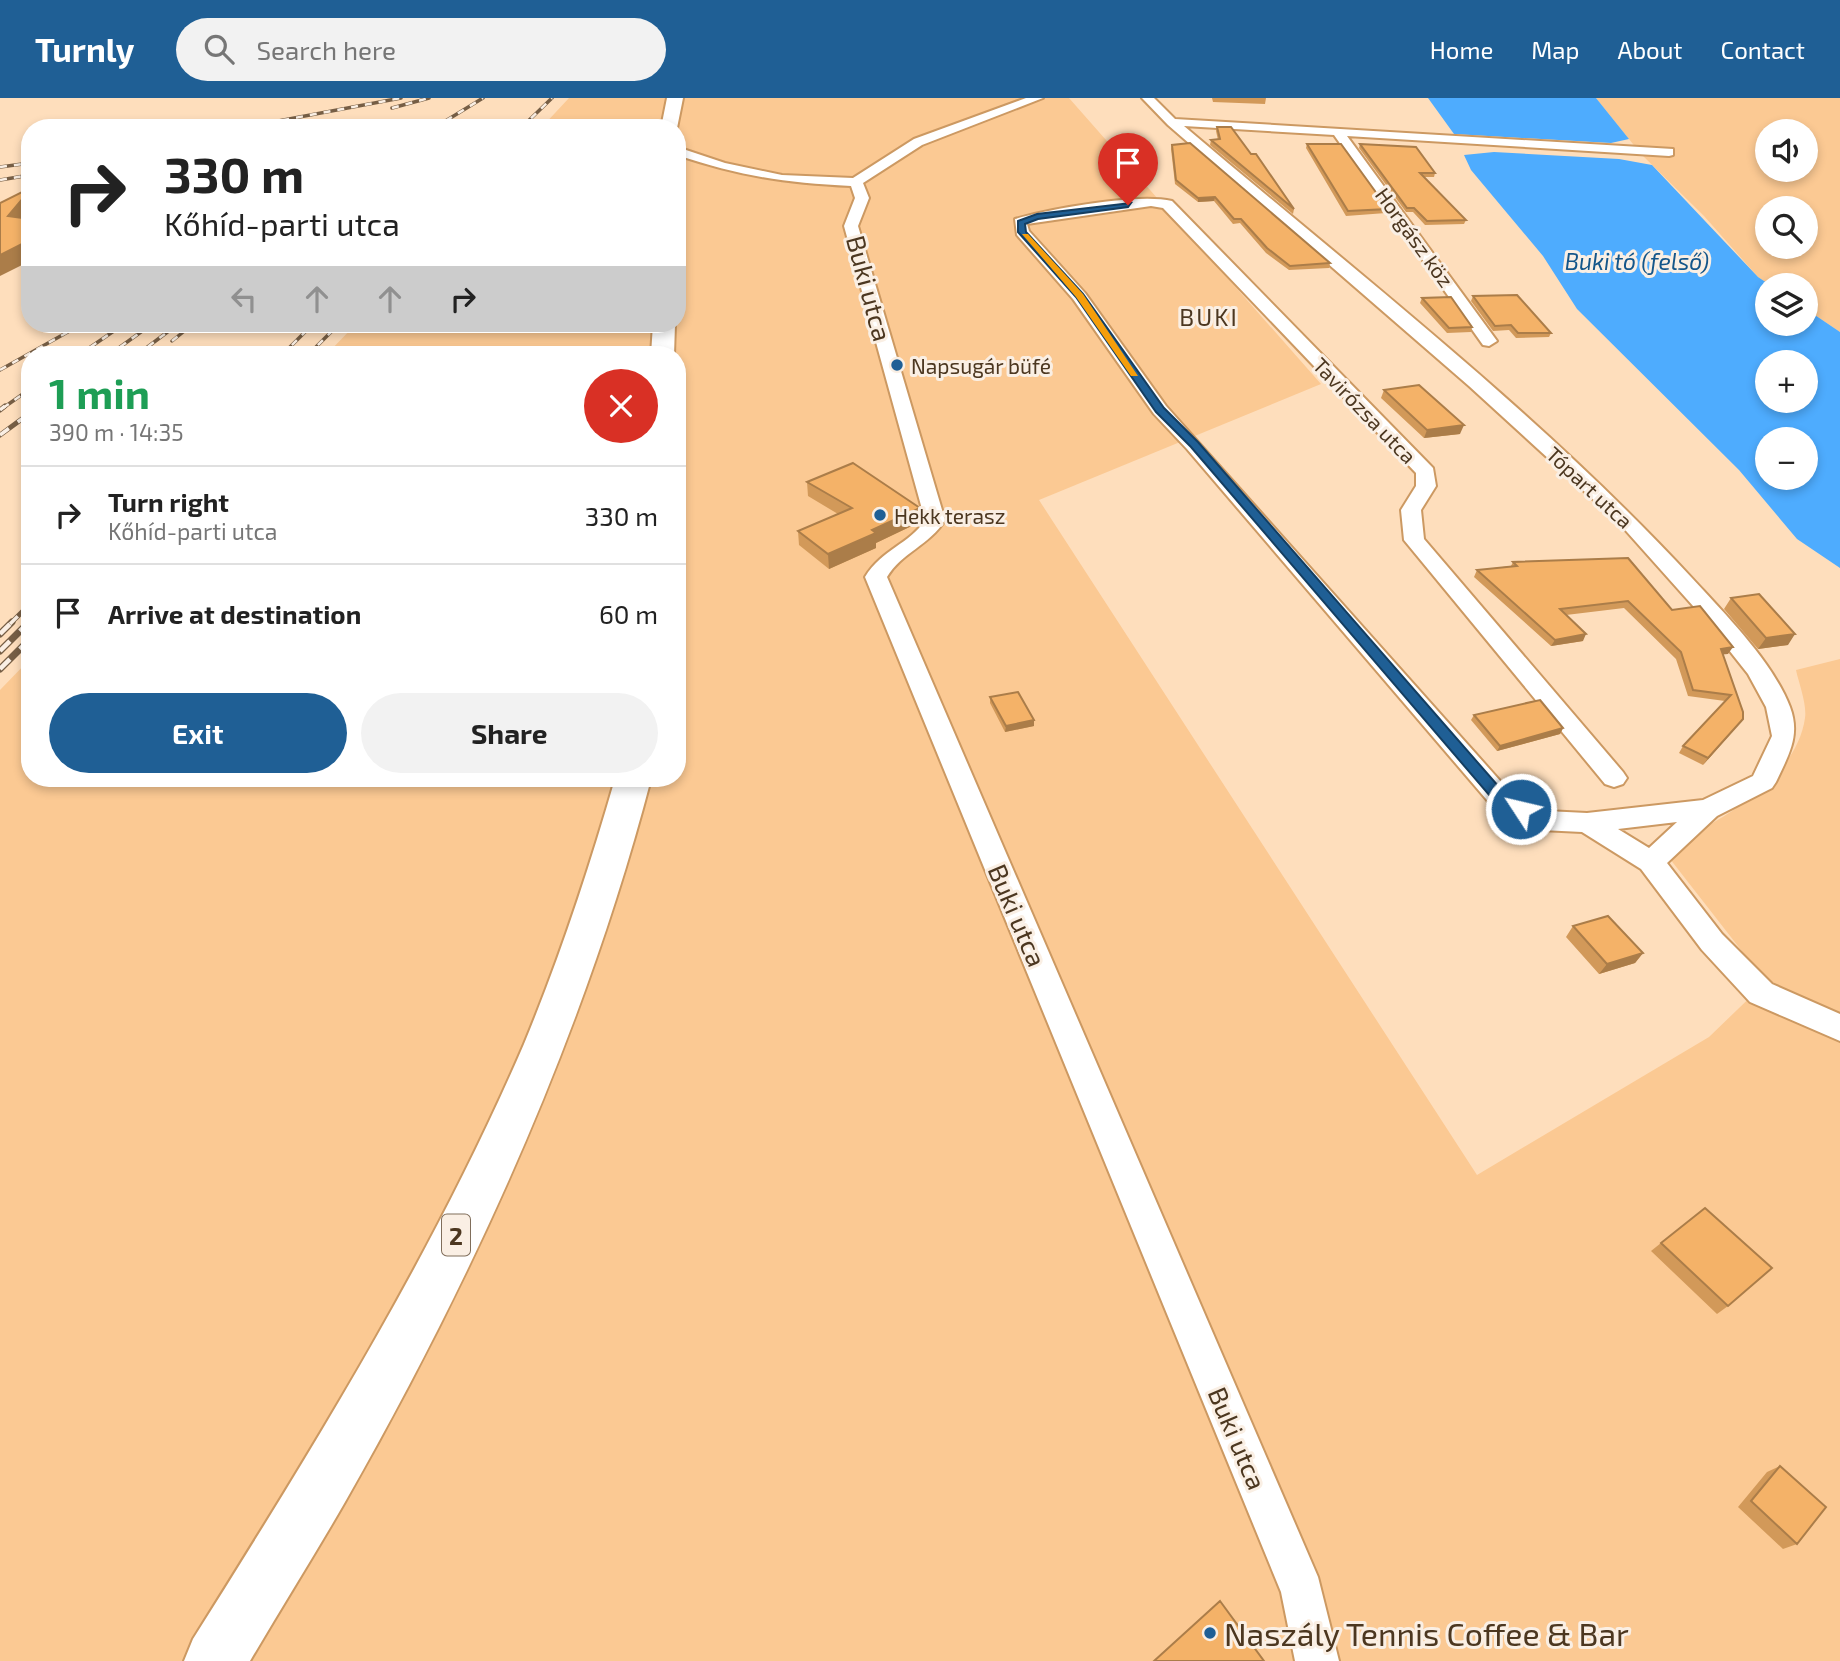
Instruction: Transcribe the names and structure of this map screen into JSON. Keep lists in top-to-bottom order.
{
  "streets": {
    "main road": ["2"],
    "street": [
      "Horgász köz",
      "Buki utca",
      "Tavirózsa utca",
      "Tópart utca"
    ]
  },
  "crossings": [
    ["Tavirózsa utca", "Tópart utca"]
  ],
  "districts": ["BUKI"],
  "water": ["Buki tó (felső)"],
  "places": ["Napsugár büfé", "Hekk terasz", "Naszály Tennis Coffee & Bar"],
  "page": {
    "header": "Turnly",
    "search": "Search here",
    "nav": [
      "Home",
      "Map",
      "About",
      "Contact"
    ],
    "map_buttons": ["+", "−"],
    "turn": ["330 m", "Kőhíd-parti utca"],
    "heading": ["1 min", "390 m · 14:35"],
    "list": [
      {
        "name": "Turn right",
        "note": "Kőhíd-parti utca",
        "value": "330 m"
      },
      {
        "name": "Arrive at destination",
        "value": "60 m"
      }
    ],
    "buttons": ["Exit", "Share"]
  }
}
